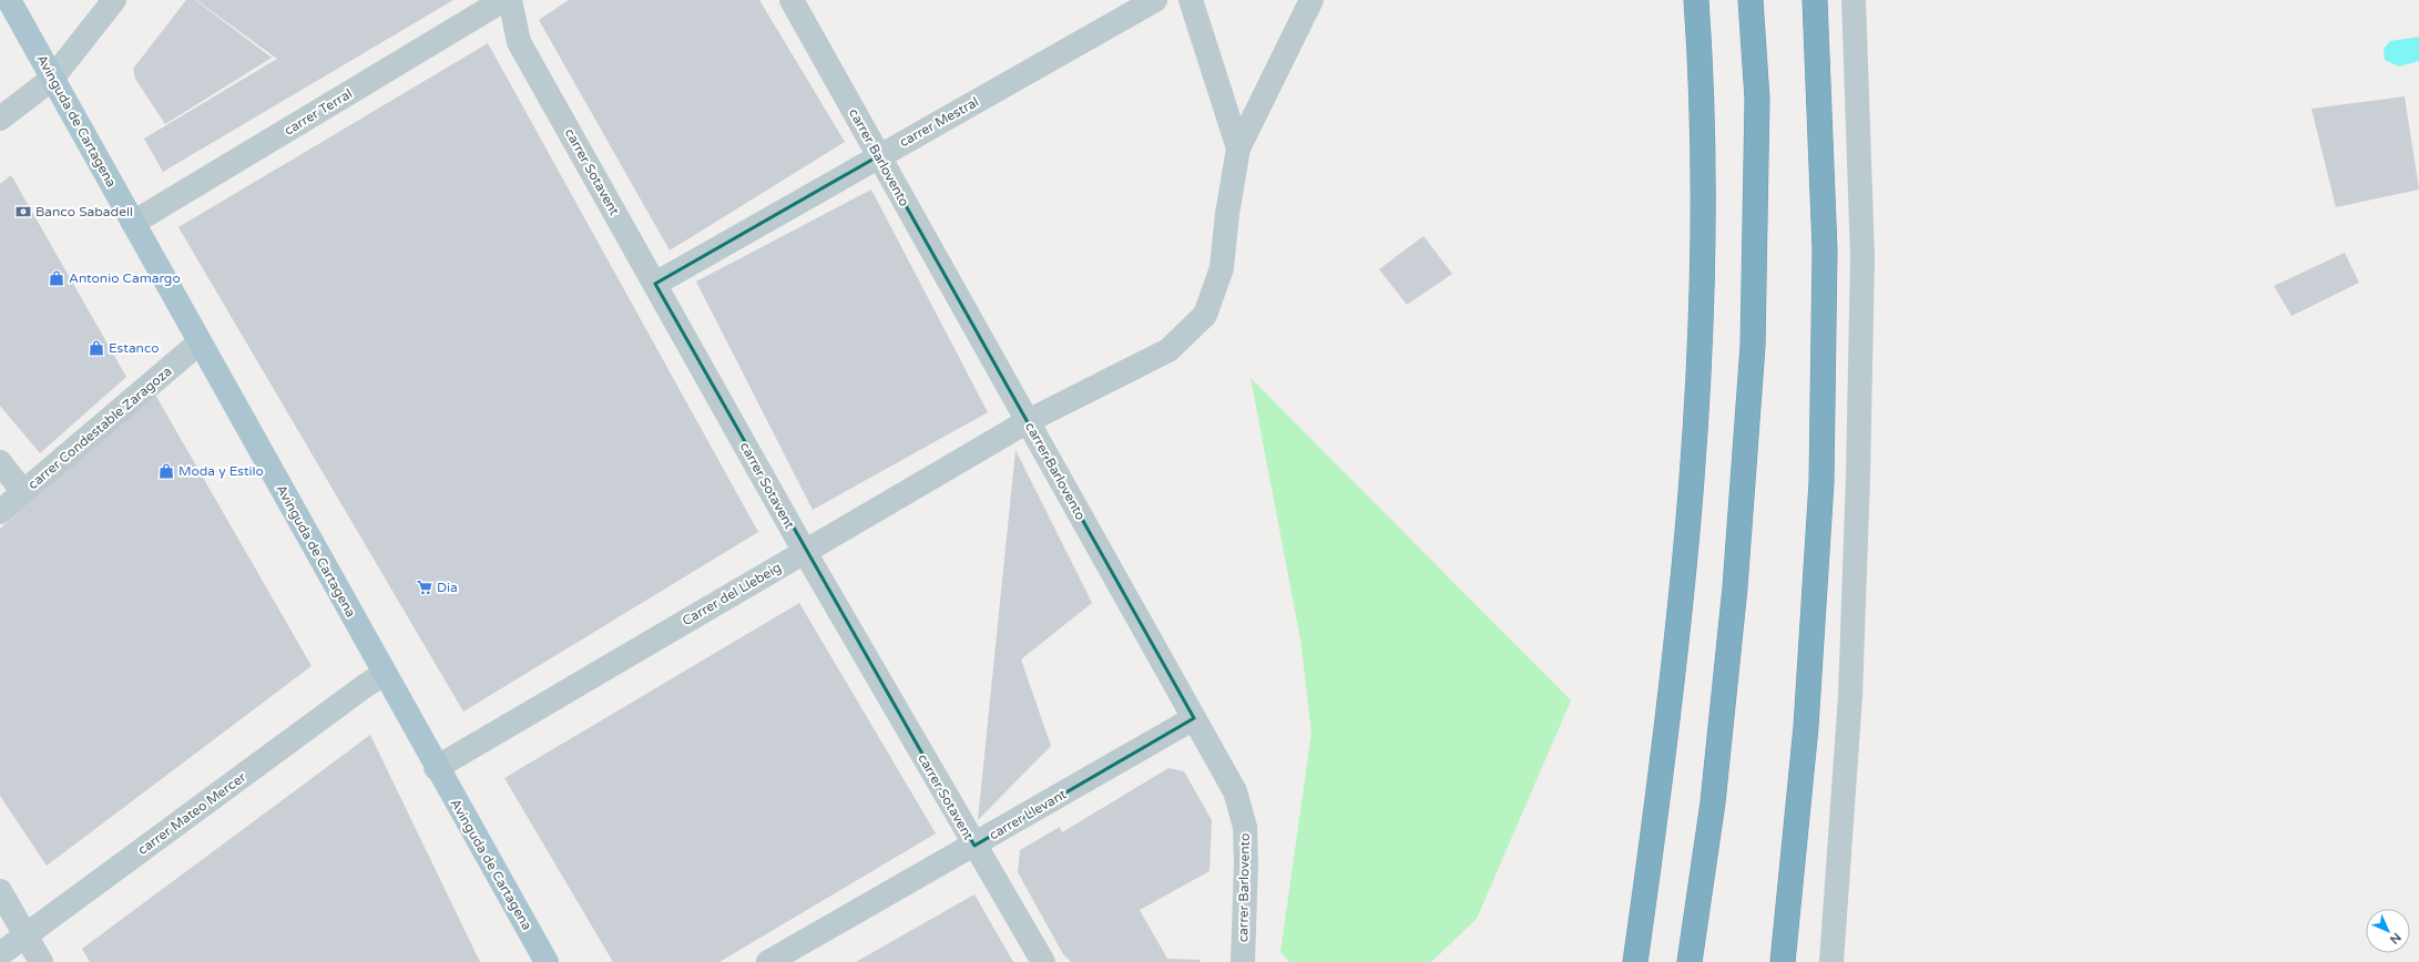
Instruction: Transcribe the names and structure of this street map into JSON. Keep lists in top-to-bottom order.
{
  "streets": {
    "main road": ["Avinguda de Cartagena"],
    "street": [
      "carrer Terral",
      "carrer Mestral",
      "carrer Barlovento",
      "carrer Sotavent",
      "carrer Condestable Zaragoza",
      "Carrer del Llebeig",
      "carrer Mateo Mercer",
      "carrer Llevant"
    ]
  },
  "crossings": [
    ["carrer Terral", "Avinguda de Cartagena"],
    ["Avinguda de Cartagena", "carrer Condestable Zaragoza"],
    ["Avinguda de Cartagena", "Carrer del Llebeig"],
    ["Avinguda de Cartagena", "carrer Mateo Mercer"],
    ["carrer Mestral", "carrer Barlovento"],
    ["carrer Mestral", "carrer Sotavent"],
    ["carrer Barlovento", "Carrer del Llebeig"],
    ["carrer Barlovento", "carrer Llevant"],
    ["carrer Sotavent", "Carrer del Llebeig"],
    ["carrer Sotavent", "carrer Llevant"]
  ],
  "places": {
    "bank": ["Banco Sabadell"],
    "shop": ["Antonio Camargo", "Estanco", "Moda y Estilo"],
    "supermarket": ["Dia"]
  },
  "north": "bottom right"
}
